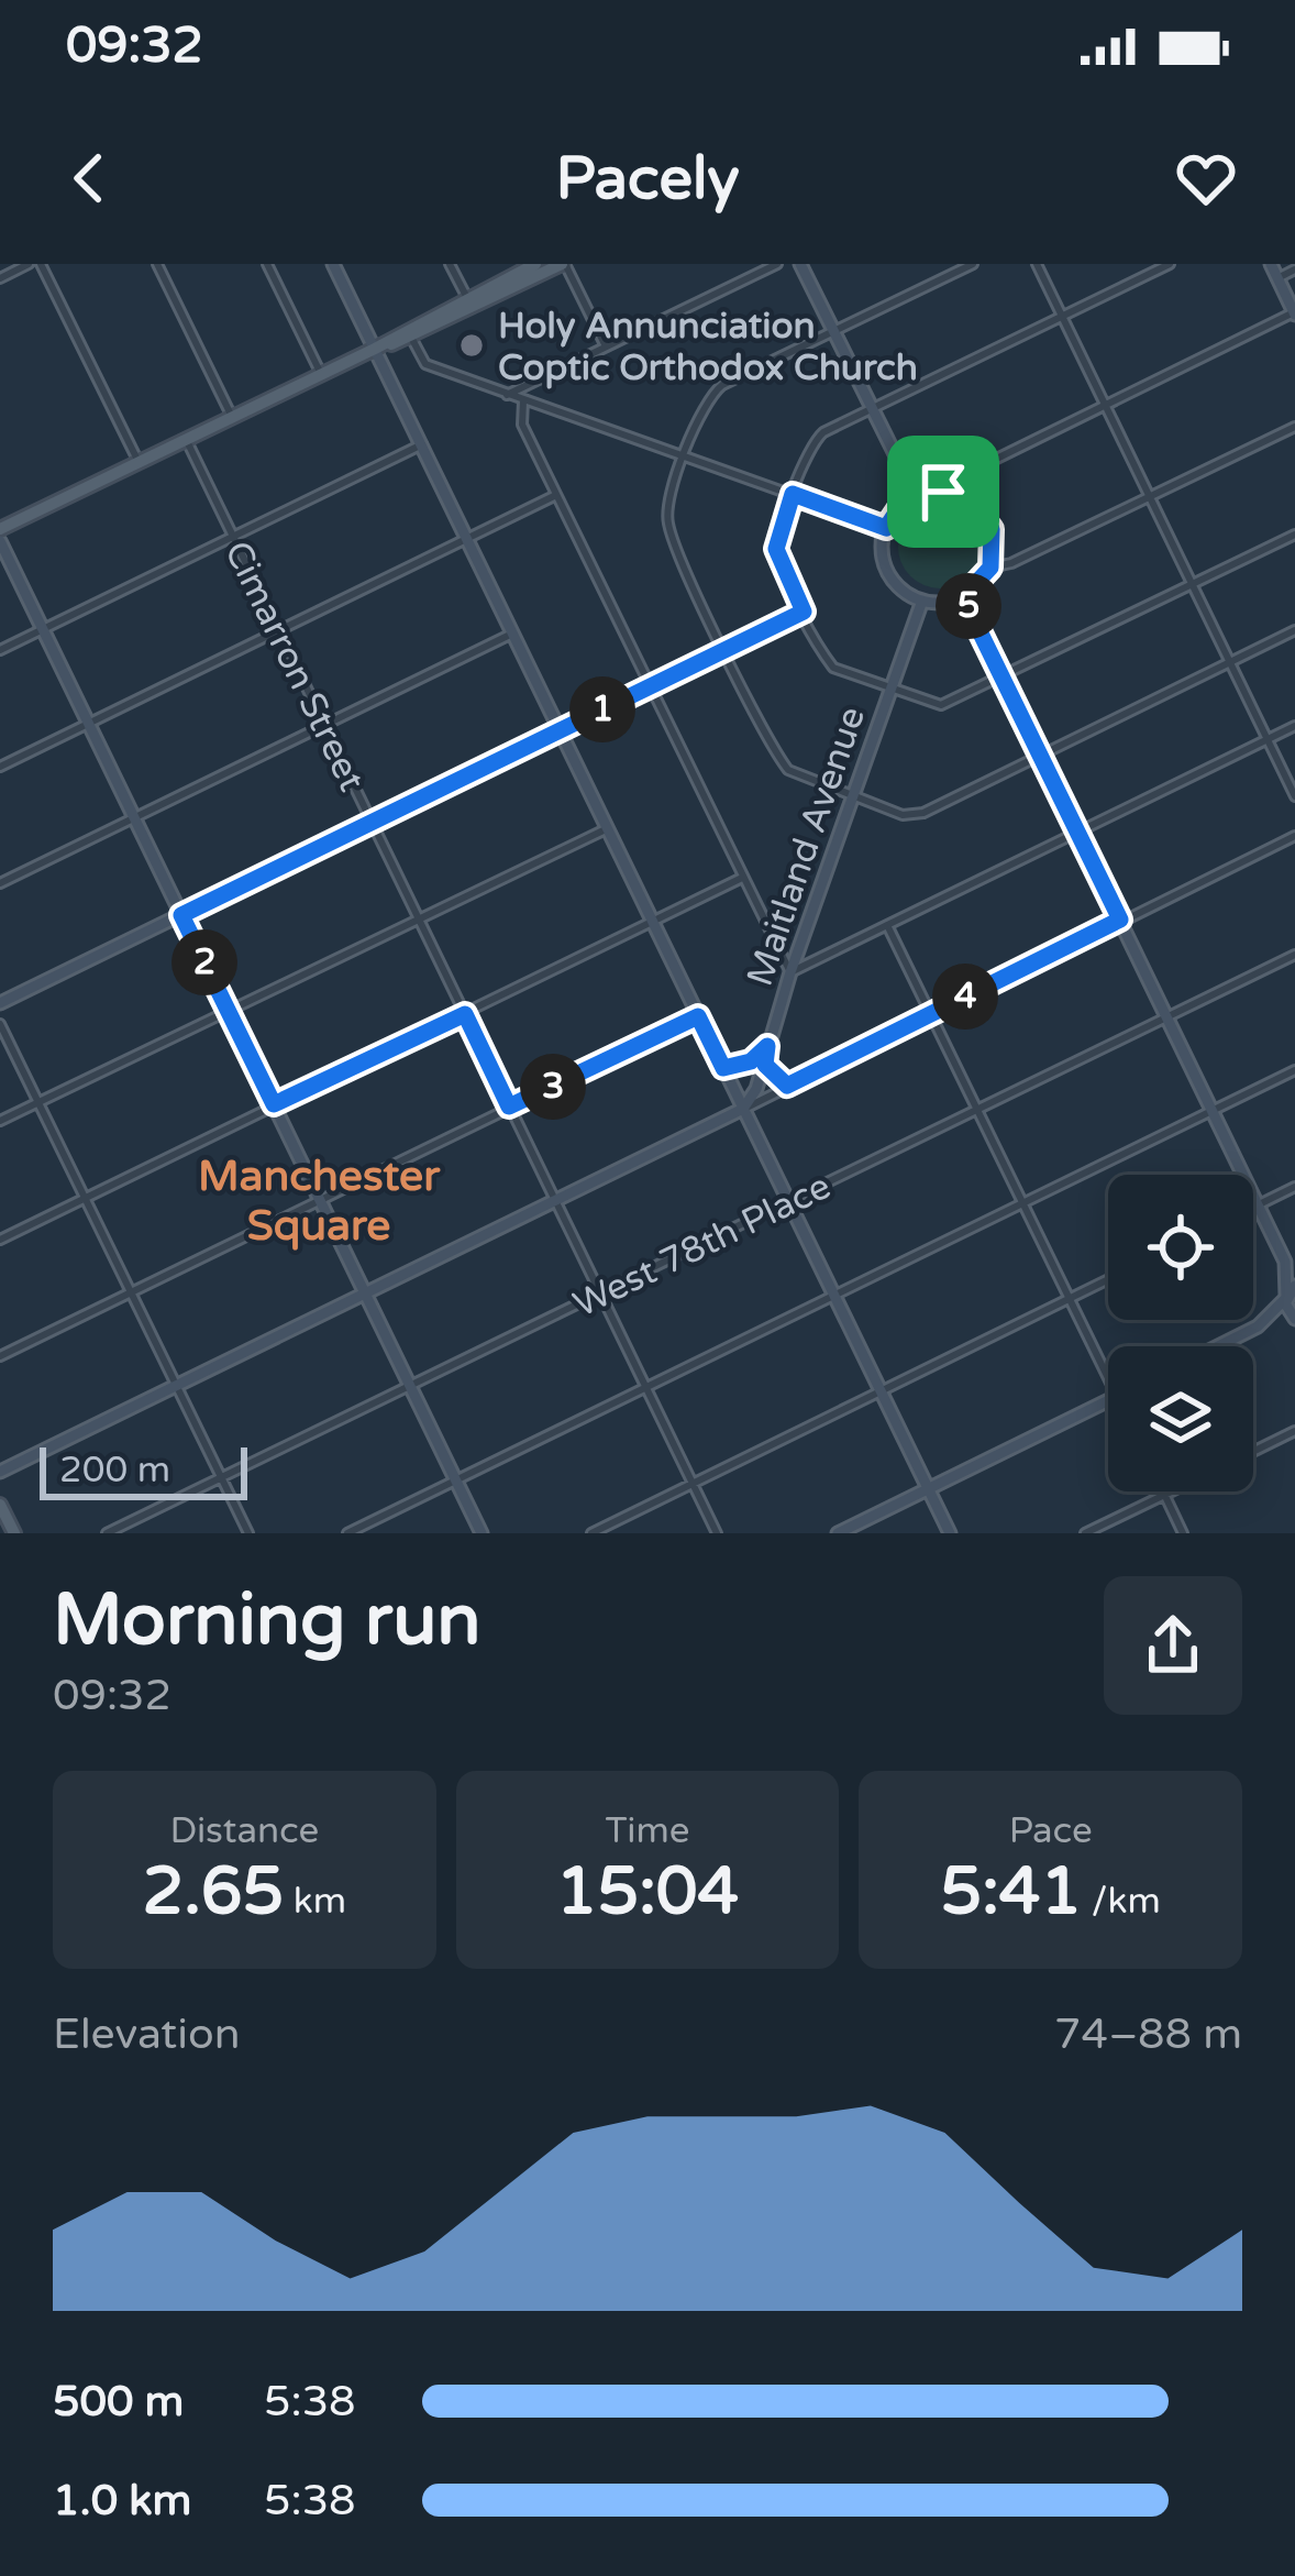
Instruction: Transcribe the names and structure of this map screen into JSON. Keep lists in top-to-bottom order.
{
  "streets": {
    "street": ["Cimarron Street", "Maitland Avenue", "West 78th Place"]
  },
  "crossings": [
    ["Cimarron Street", "West 78th Place"]
  ],
  "districts": ["Manchester Square"],
  "places": ["Holy Annunciation Coptic Orthodox Church"],
  "scale_bar": "200 m",
  "page": {
    "status": "09:32",
    "header": "Pacely",
    "pins": [
      "5",
      "1",
      "2",
      "4",
      "3"
    ],
    "scale": "200 m",
    "heading": ["Morning run", "09:32"],
    "stats": [
      ["Distance", "2.65 km"],
      ["Time", "15:04"],
      ["Pace", "5:41 /km"]
    ],
    "chart": ["Elevation", "74–88 m"],
    "list": [
      {
        "name": "500 m",
        "note": "5:38"
      },
      {
        "name": "1.0 km",
        "note": "5:38"
      }
    ]
  }
}
